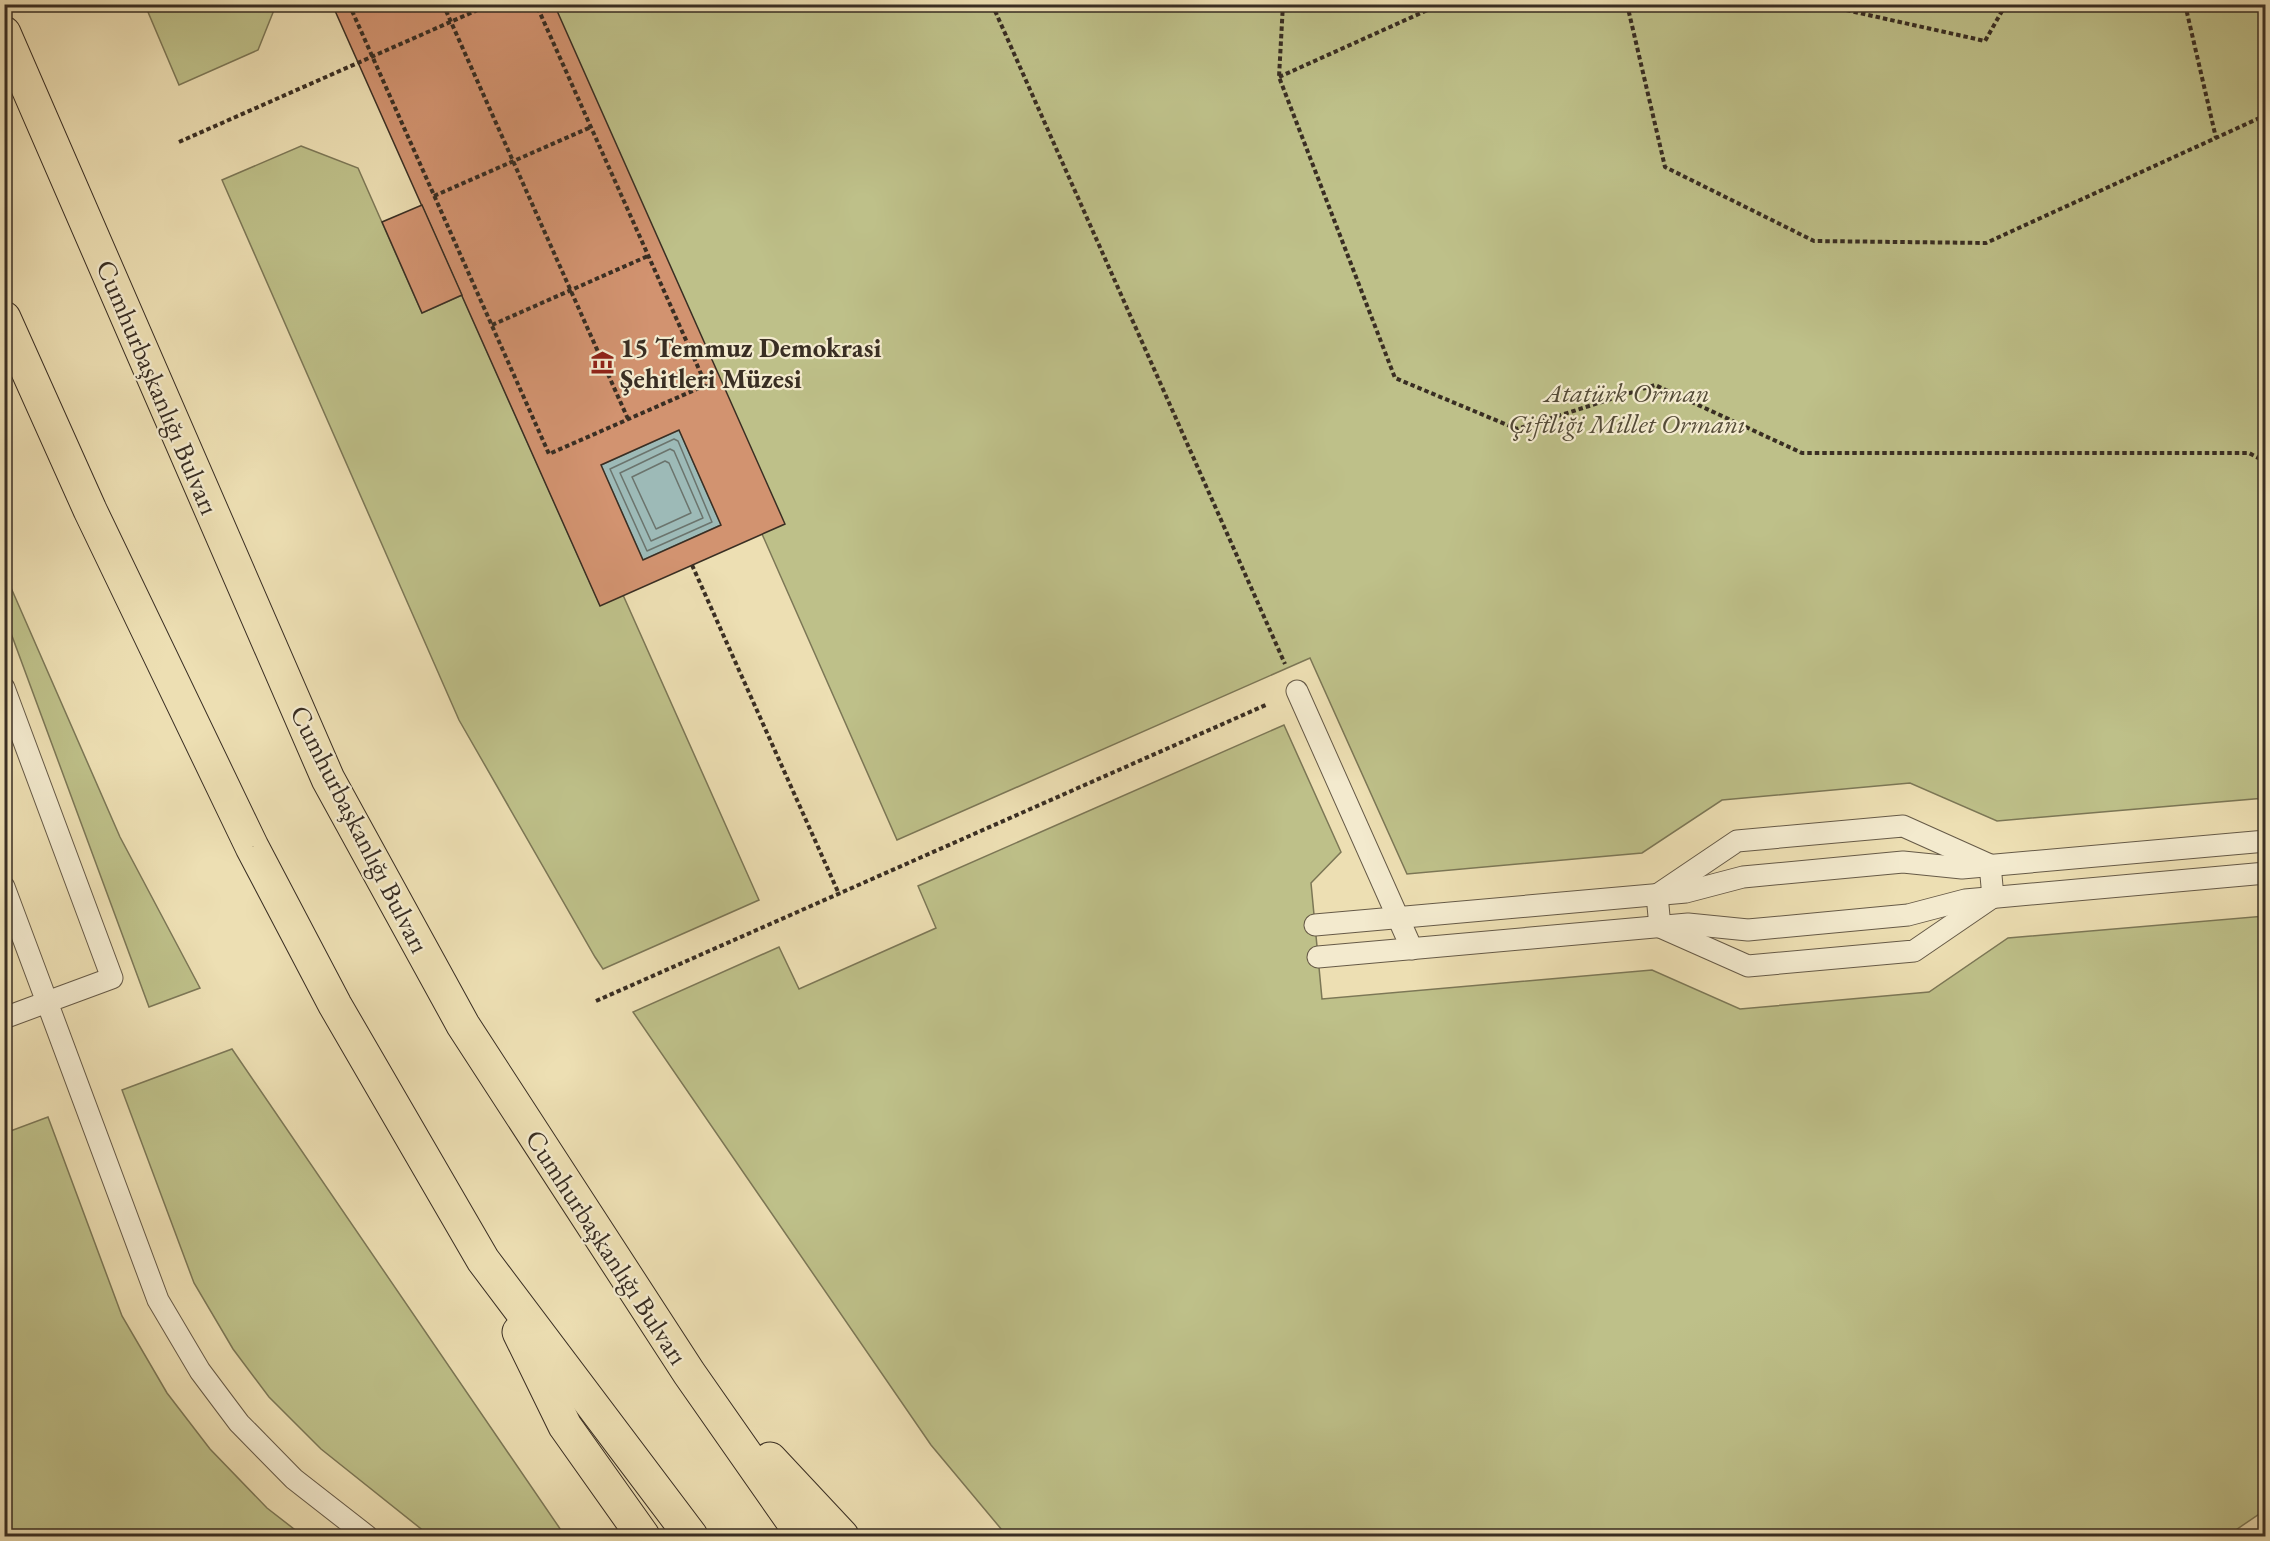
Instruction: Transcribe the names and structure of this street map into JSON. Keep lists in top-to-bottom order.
{
  "streets": {
    "main road": ["Cumhurbaşkanlığı Bulvarı"]
  },
  "parks": ["Atatürk Orman Çiftliği Millet Ormanı"],
  "places": {
    "museum": ["15 Temmuz Demokrasi Şehitleri Müzesi"]
  }
}
